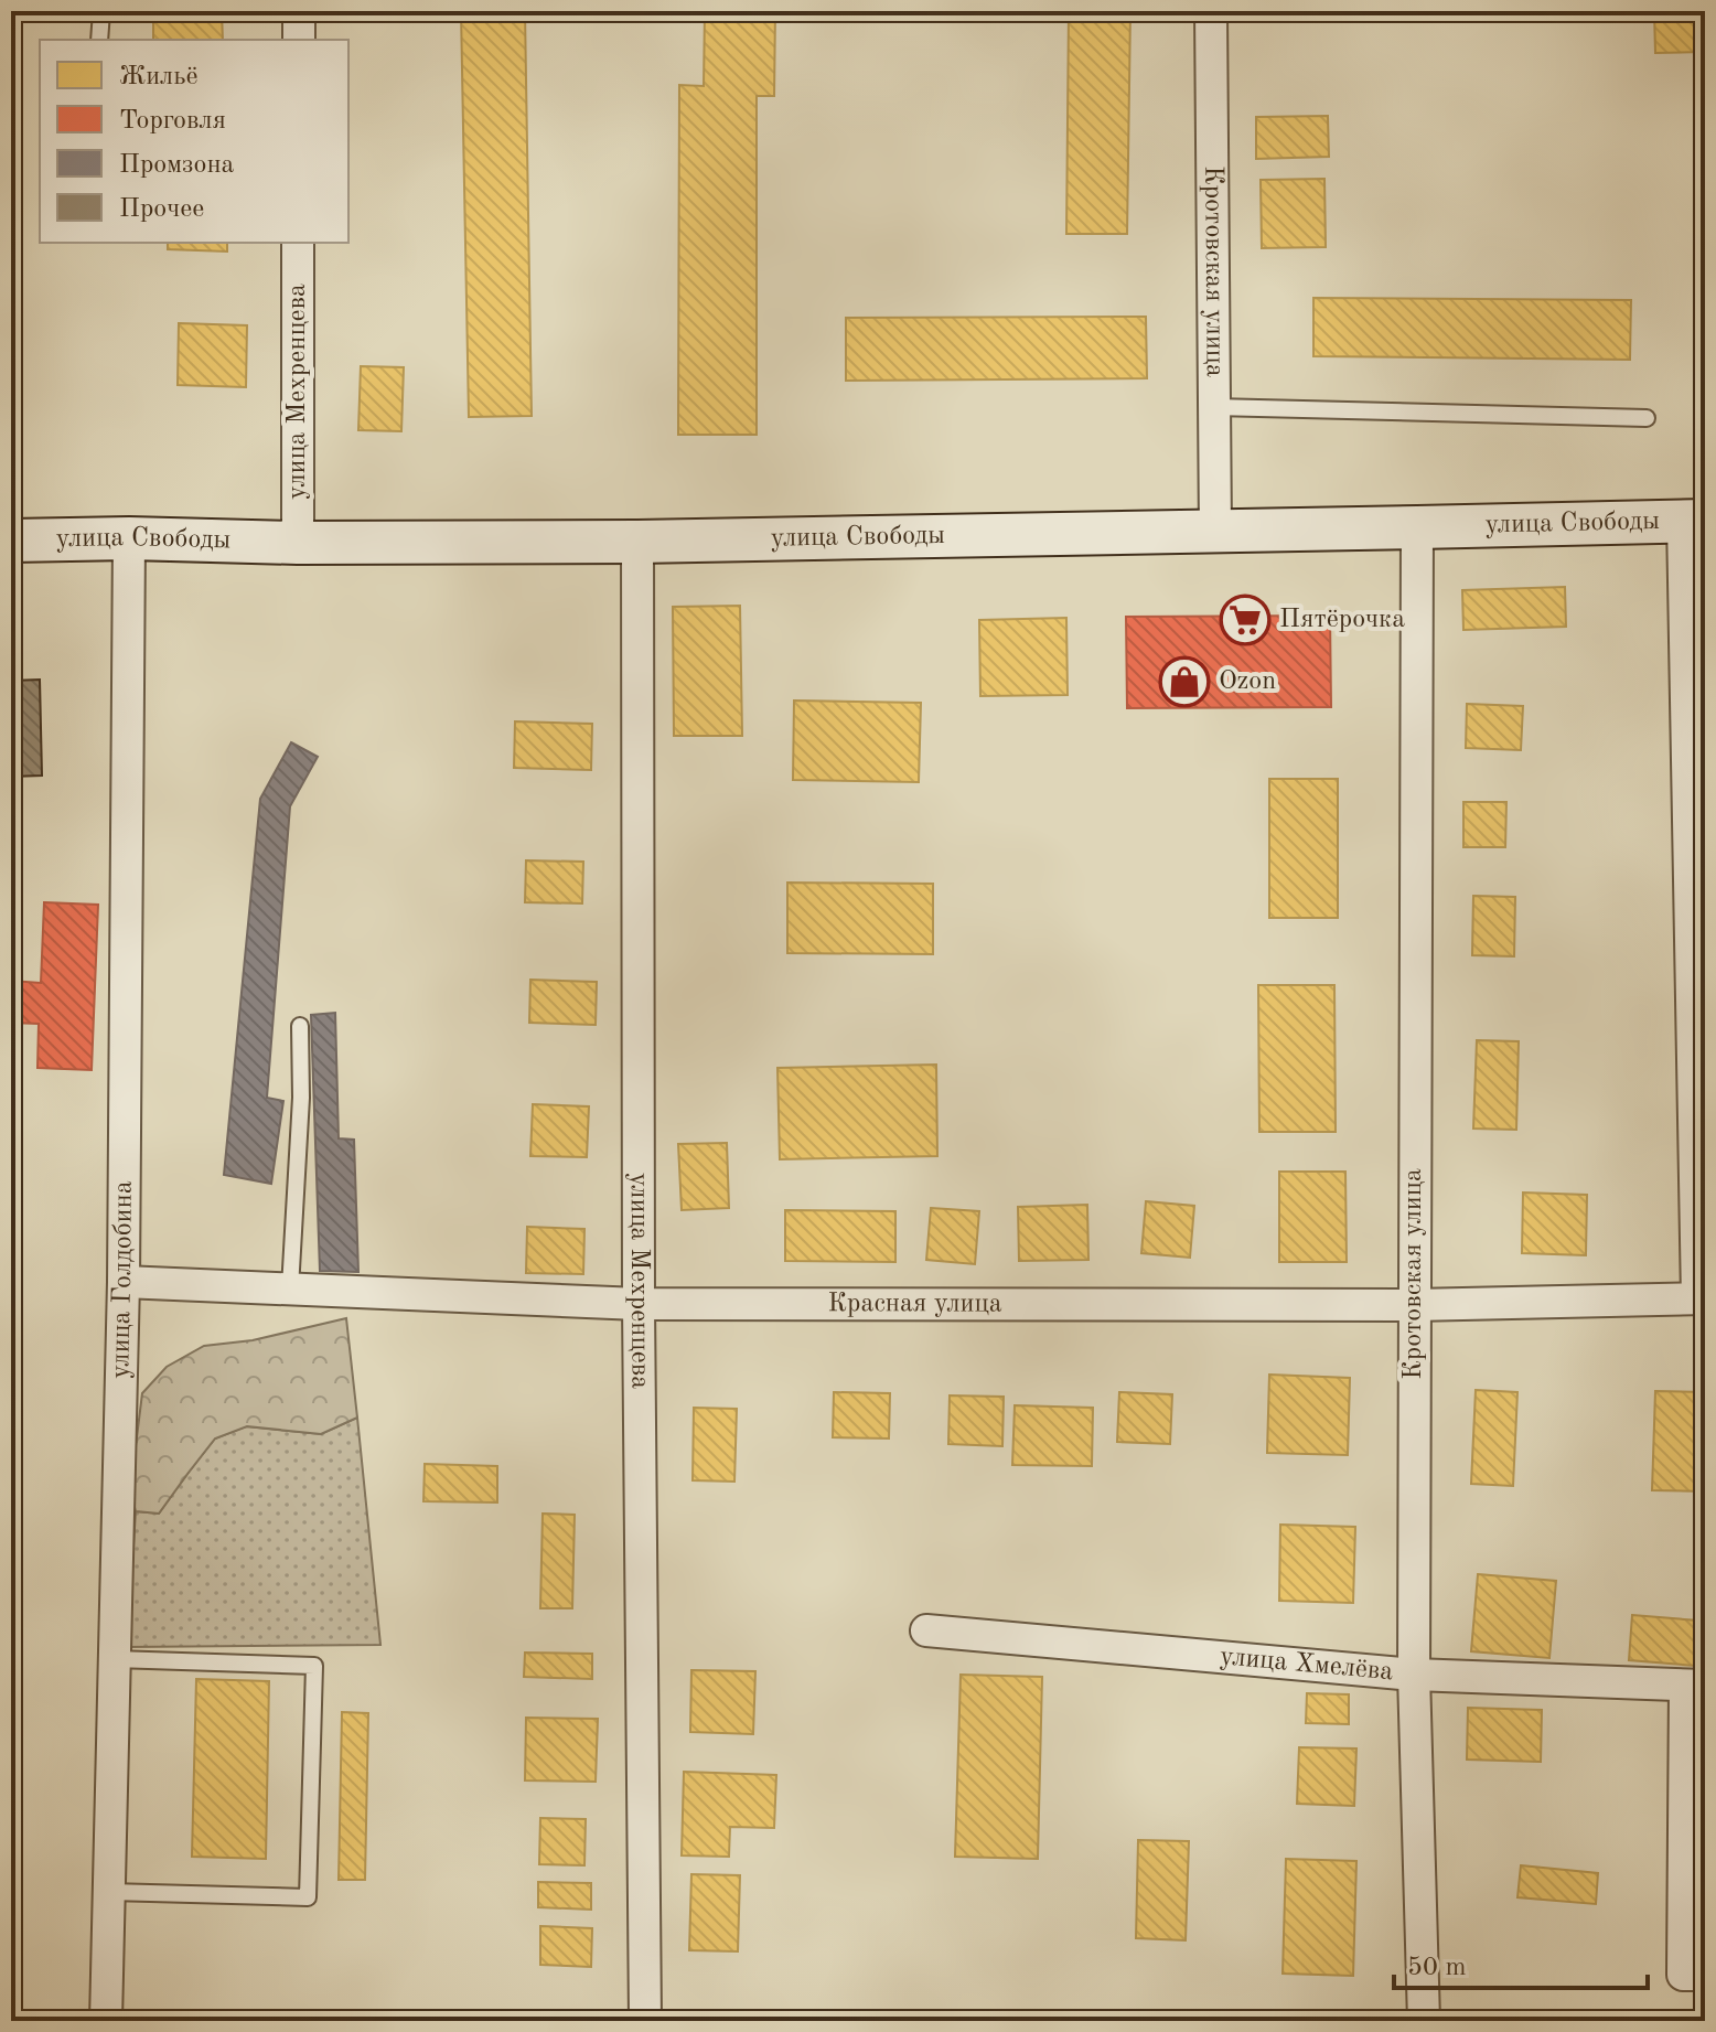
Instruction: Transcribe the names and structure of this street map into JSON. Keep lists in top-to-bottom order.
{
  "streets": {
    "main road": ["улица Свободы"],
    "street": [
      "Кротовская улица",
      "улица Мехренцева",
      "улица Голдобина",
      "Красная улица",
      "улица Хмелёва"
    ]
  },
  "crossings": [
    ["Кротовская улица", "улица Свободы"],
    ["Кротовская улица", "Красная улица"],
    ["Кротовская улица", "улица Хмелёва"],
    ["улица Мехренцева", "улица Свободы"],
    ["улица Мехренцева", "Красная улица"],
    ["улица Свободы", "улица Голдобина"],
    ["улица Голдобина", "Красная улица"]
  ],
  "places": {
    "supermarket": ["Пятёрочка"],
    "shop": ["Ozon"]
  },
  "legend": [
    "Жильё",
    "Торговля",
    "Промзона",
    "Прочее"
  ],
  "scale_bar": "50 m"
}
